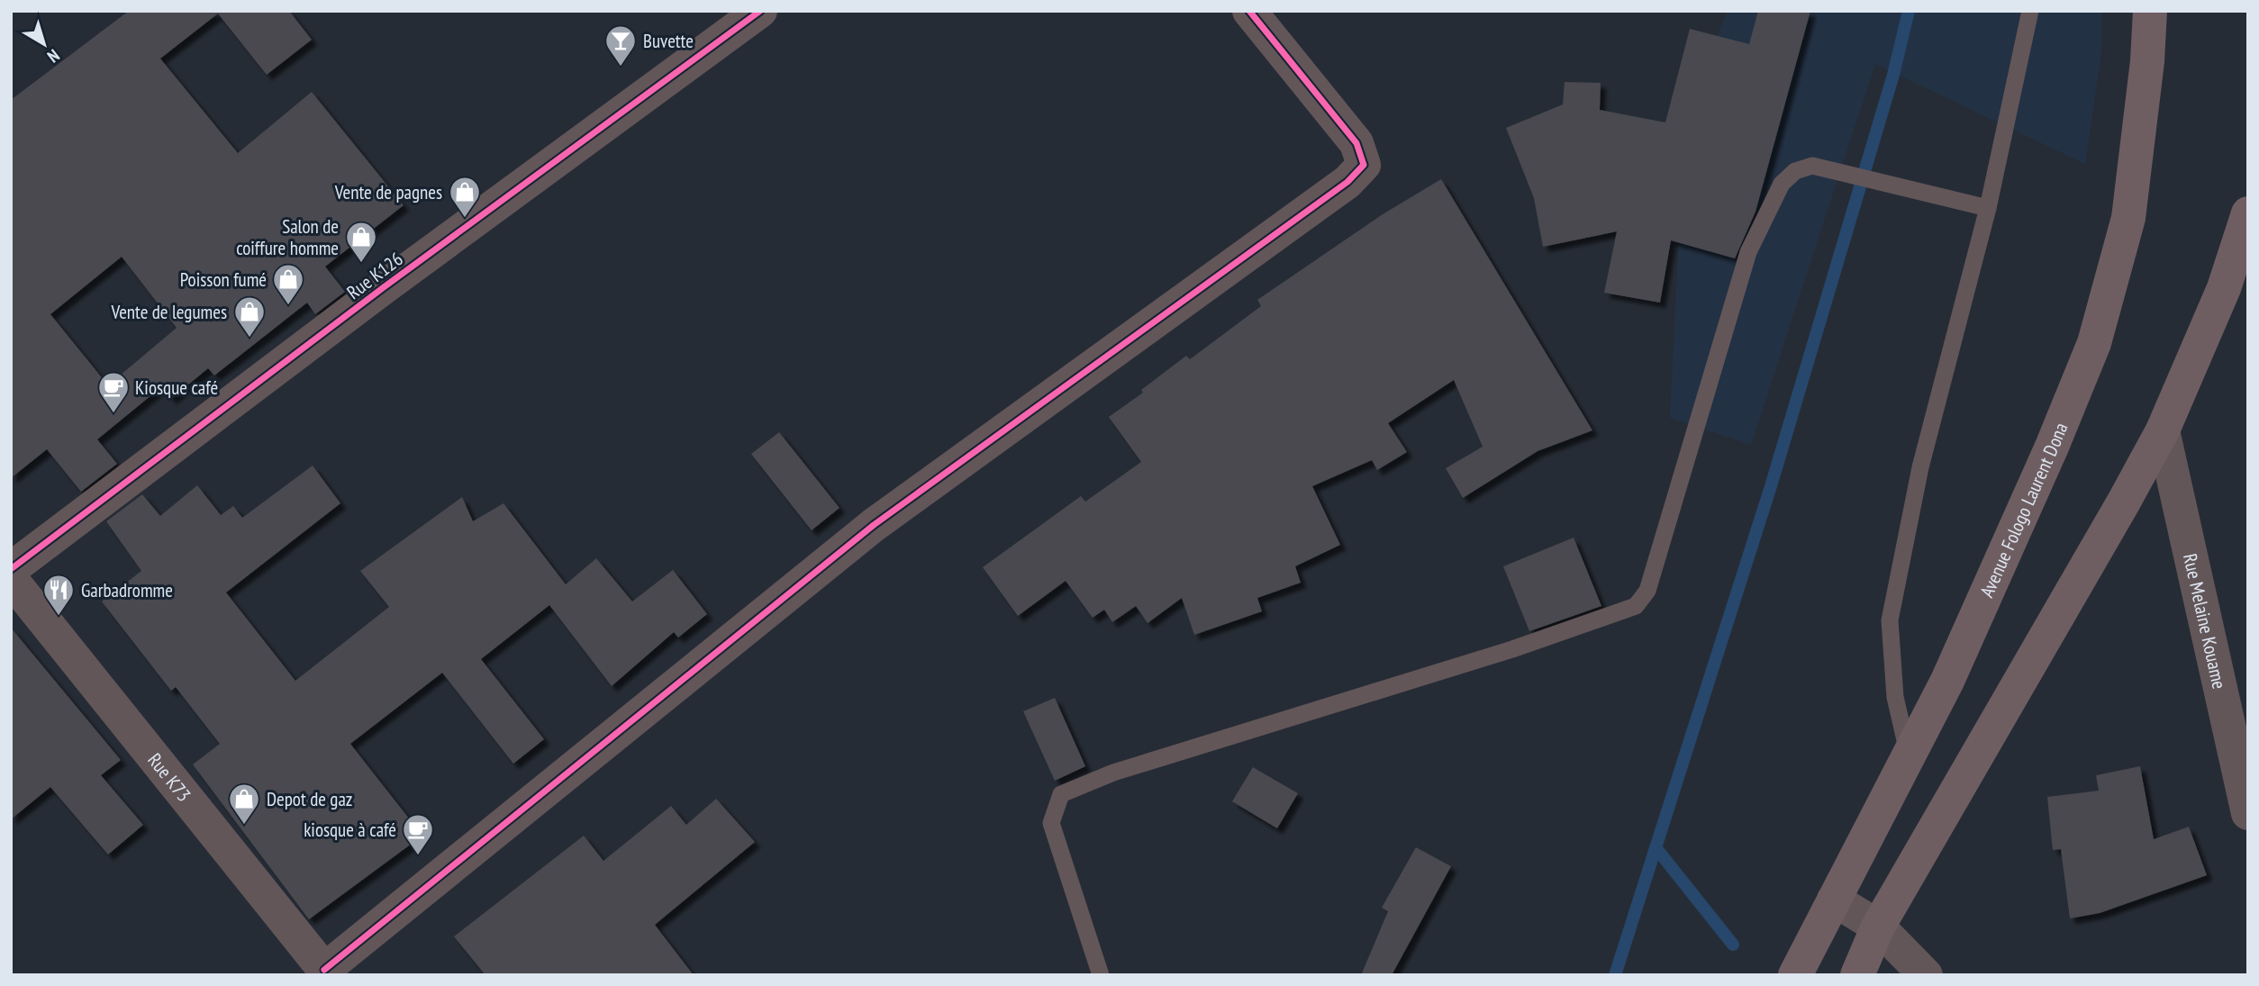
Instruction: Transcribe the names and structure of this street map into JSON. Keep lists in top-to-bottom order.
{
  "streets": {
    "main road": ["Avenue Fologo Laurent Dona"],
    "street": ["Rue K126", "Rue Melaine Kouame", "Rue K73"]
  },
  "places": {
    "bar": ["Buvette"],
    "shop": [
      "Vente de pagnes",
      "Salon de coiffure homme",
      "Poisson fumé",
      "Vente de legumes",
      "Depot de gaz"
    ],
    "cafe": ["Kiosque café", "kiosque à café"],
    "restaurant": ["Garbadromme"]
  },
  "north": "bottom right"
}
